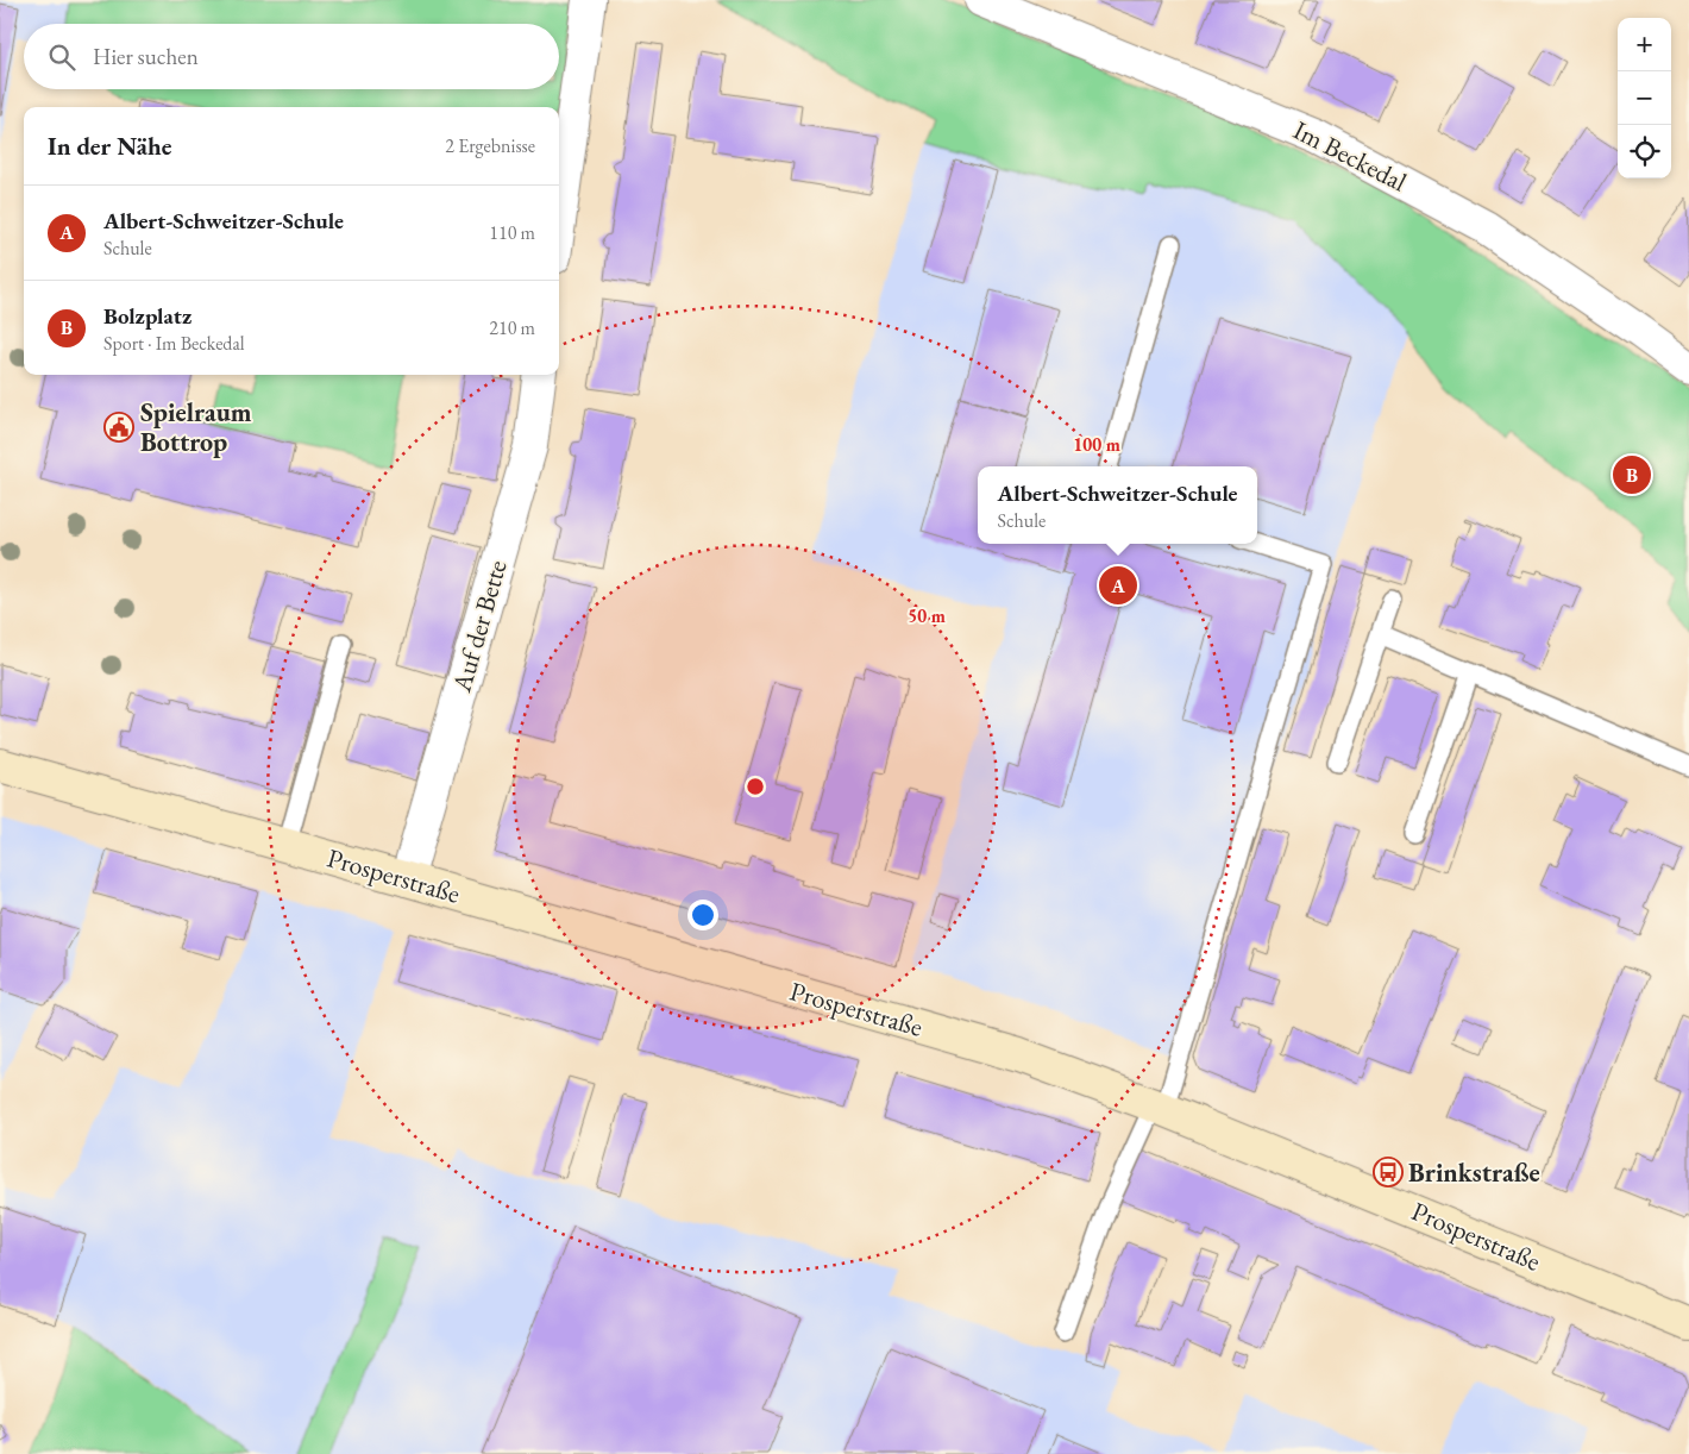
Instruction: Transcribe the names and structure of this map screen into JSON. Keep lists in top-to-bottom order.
{
  "streets": {
    "main road": ["Prosperstraße"],
    "street": ["Im Beckedal", "Auf der Bette"]
  },
  "crossings": [
    ["Auf der Bette", "Prosperstraße"]
  ],
  "places": {
    "public building": ["Spielraum Bottrop"],
    "bus stop": ["Brinkstraße"]
  },
  "page": {
    "map_buttons": ["+", "−"],
    "search": "Hier suchen",
    "heading": ["In der Nähe", "2 Ergebnisse"],
    "list": [
      {
        "mark": "A",
        "name": "Albert-Schweitzer-Schule",
        "note": "Schule",
        "value": "110 m"
      },
      {
        "mark": "B",
        "name": "Bolzplatz",
        "note": "Sport · Im Beckedal",
        "value": "210 m"
      }
    ],
    "pins": ["B", "A"],
    "popup": ["Albert-Schweitzer-Schule", "Schule"]
  },
  "rings": ["100 m", "50 m"]
}
